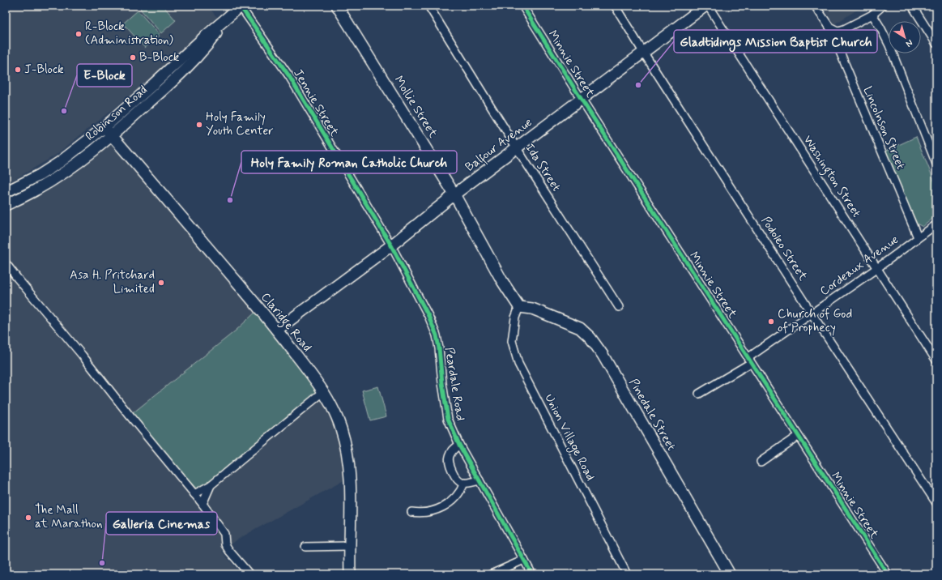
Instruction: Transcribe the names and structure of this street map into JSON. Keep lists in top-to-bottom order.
{
  "streets": {
    "street": [
      "Minnie Street",
      "Jennie Street",
      "Mollie Street",
      "Robinson Road",
      "Lincolnson Street",
      "Balfour Avenue",
      "Ida Street",
      "Washington Street",
      "Podoleo Street",
      "Cordeaux Avenue",
      "Claridge Road",
      "Peardale Road",
      "Pinedale Street",
      "Union Village Road"
    ]
  },
  "crossings": [
    ["Minnie Street", "Balfour Avenue"],
    ["Minnie Street", "Cordeaux Avenue"],
    ["Jennie Street", "Robinson Road"],
    ["Jennie Street", "Balfour Avenue"],
    ["Jennie Street", "Peardale Road"],
    ["Mollie Street", "Balfour Avenue"],
    ["Mollie Street", "Pinedale Street"],
    ["Mollie Street", "Union Village Road"],
    ["Robinson Road", "Claridge Road"],
    ["Lincolnson Street", "Cordeaux Avenue"],
    ["Balfour Avenue", "Ida Street"],
    ["Balfour Avenue", "Washington Street"],
    ["Balfour Avenue", "Podoleo Street"],
    ["Balfour Avenue", "Claridge Road"],
    ["Balfour Avenue", "Peardale Road"],
    ["Washington Street", "Cordeaux Avenue"],
    ["Podoleo Street", "Cordeaux Avenue"],
    ["Pinedale Street", "Union Village Road"]
  ],
  "places": [
    "R-Block (Administration)",
    "B-Block",
    "J-Block",
    "Gladtidings Mission Baptist Church",
    "E-Block",
    "Holy Family Youth Center",
    "Holy Family Roman Catholic Church",
    "Asa H. Pritchard Limited",
    "Church of God of Prophecy",
    "The Mall at Marathon",
    "Galleria Cinemas"
  ],
  "north": "bottom right"
}
